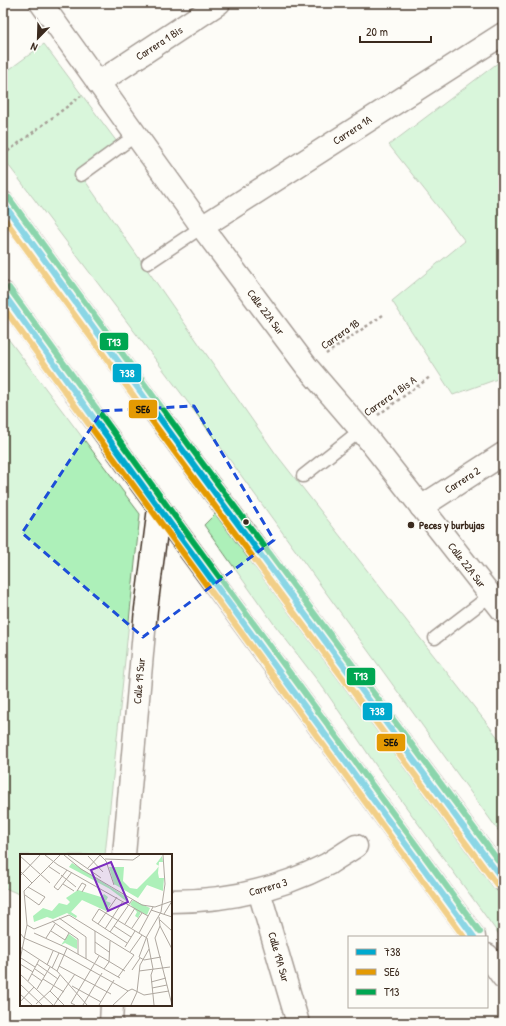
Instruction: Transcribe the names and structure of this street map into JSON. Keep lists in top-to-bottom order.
{
  "streets": {
    "street": [
      "Carrera 1 Bis",
      "Carrera 1A",
      "Calle 22A Sur",
      "Carrera 2",
      "Calle 19 Sur",
      "Carrera 3",
      "Calle 19A Sur"
    ],
    "path": ["Carrera 1B", "Carrera 1 Bis A"]
  },
  "crossings": [
    ["Carrera 1 Bis", "Calle 22A Sur"],
    ["Carrera 1A", "Calle 22A Sur"],
    ["Calle 22A Sur", "Carrera 1B"],
    ["Calle 22A Sur", "Carrera 1 Bis A"],
    ["Calle 22A Sur", "Carrera 2"],
    ["Carrera 3", "Calle 19A Sur"]
  ],
  "places": ["Peces y burbujas"],
  "lines": ["transit line T13", "transit line 738", "transit line SE6"],
  "legend": ["738", "SE6", "T13"],
  "scale_bar": "20 m",
  "north": "bottom left"
}
